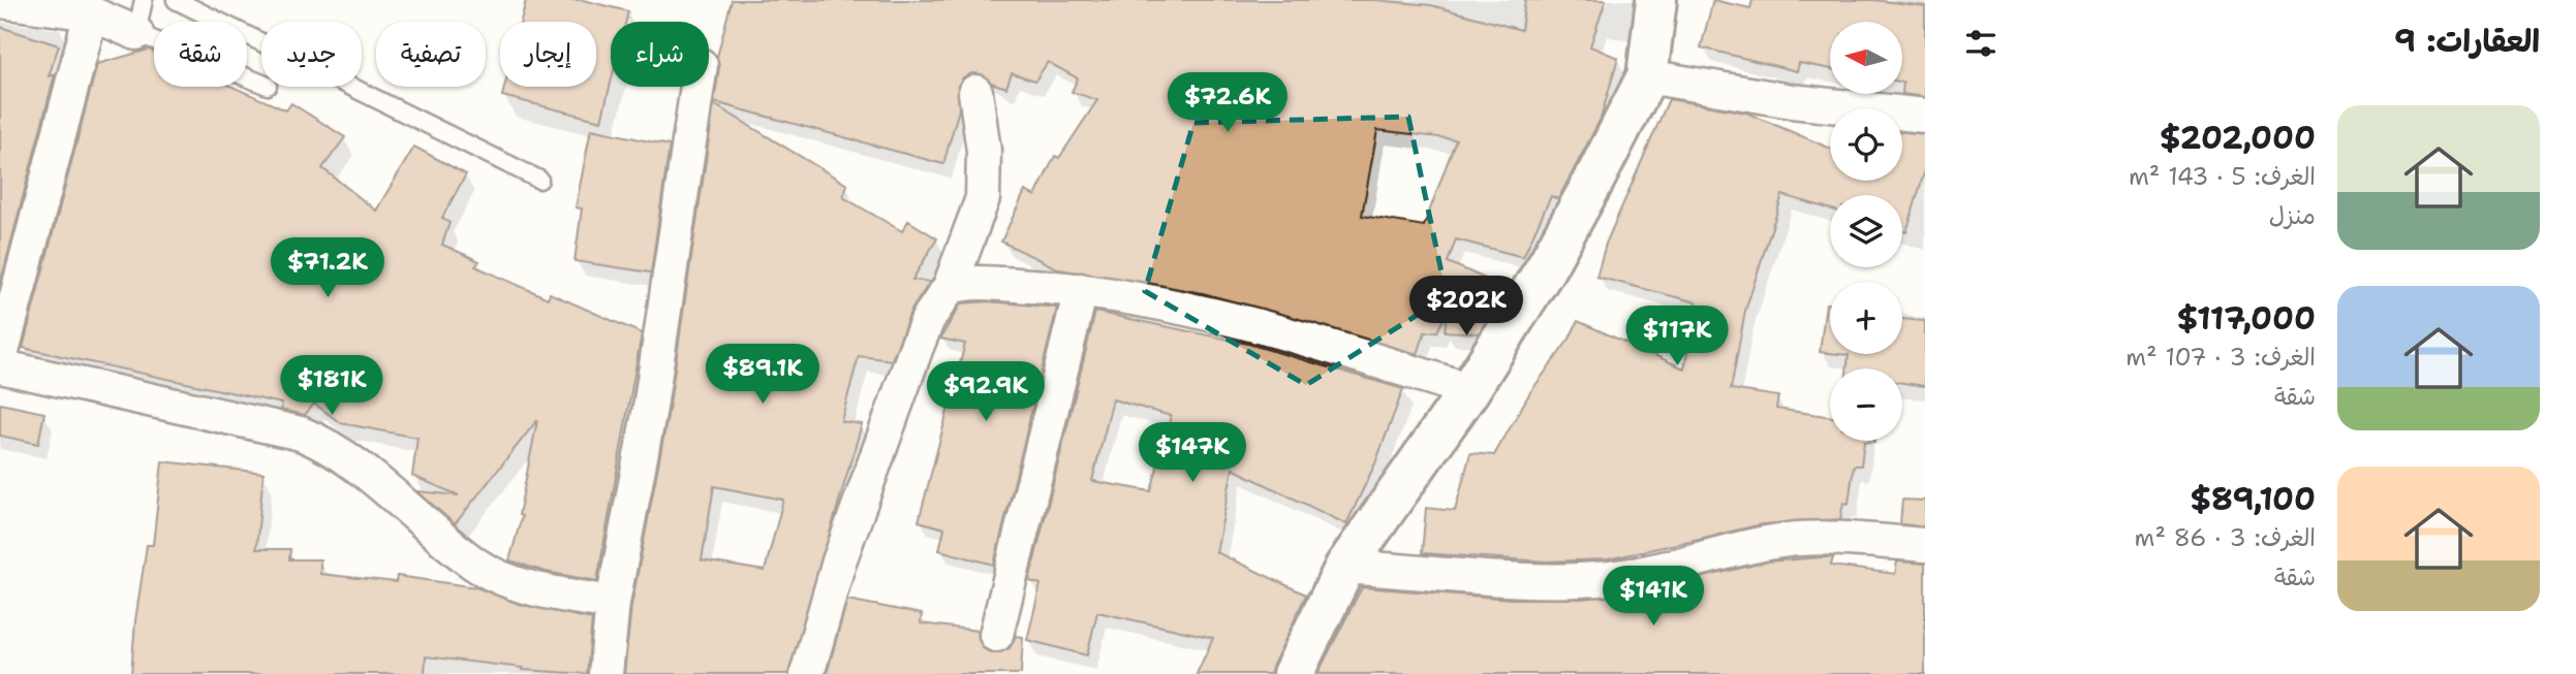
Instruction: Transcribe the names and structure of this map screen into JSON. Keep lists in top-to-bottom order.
{
  "north": "left",
  "page": {
    "heading": "العقارات: 9",
    "map_buttons": ["+", "−"],
    "chip": [
      "شراء",
      "إيجار",
      "تصفية",
      "جديد",
      "شقة"
    ],
    "price": [
      "$72.6K",
      "$71.2K",
      "$202K",
      "$117K",
      "$89.1K",
      "$181K",
      "$92.9K",
      "$147K",
      "$141K"
    ],
    "list": [
      {
        "name": "$202,000",
        "note": "الغرف: 5 · 143 m² · منزل"
      },
      {
        "name": "$117,000",
        "note": "الغرف: 3 · 107 m² · شقة"
      },
      {
        "name": "$89,100",
        "note": "الغرف: 3 · 86 m² · شقة"
      }
    ]
  }
}
